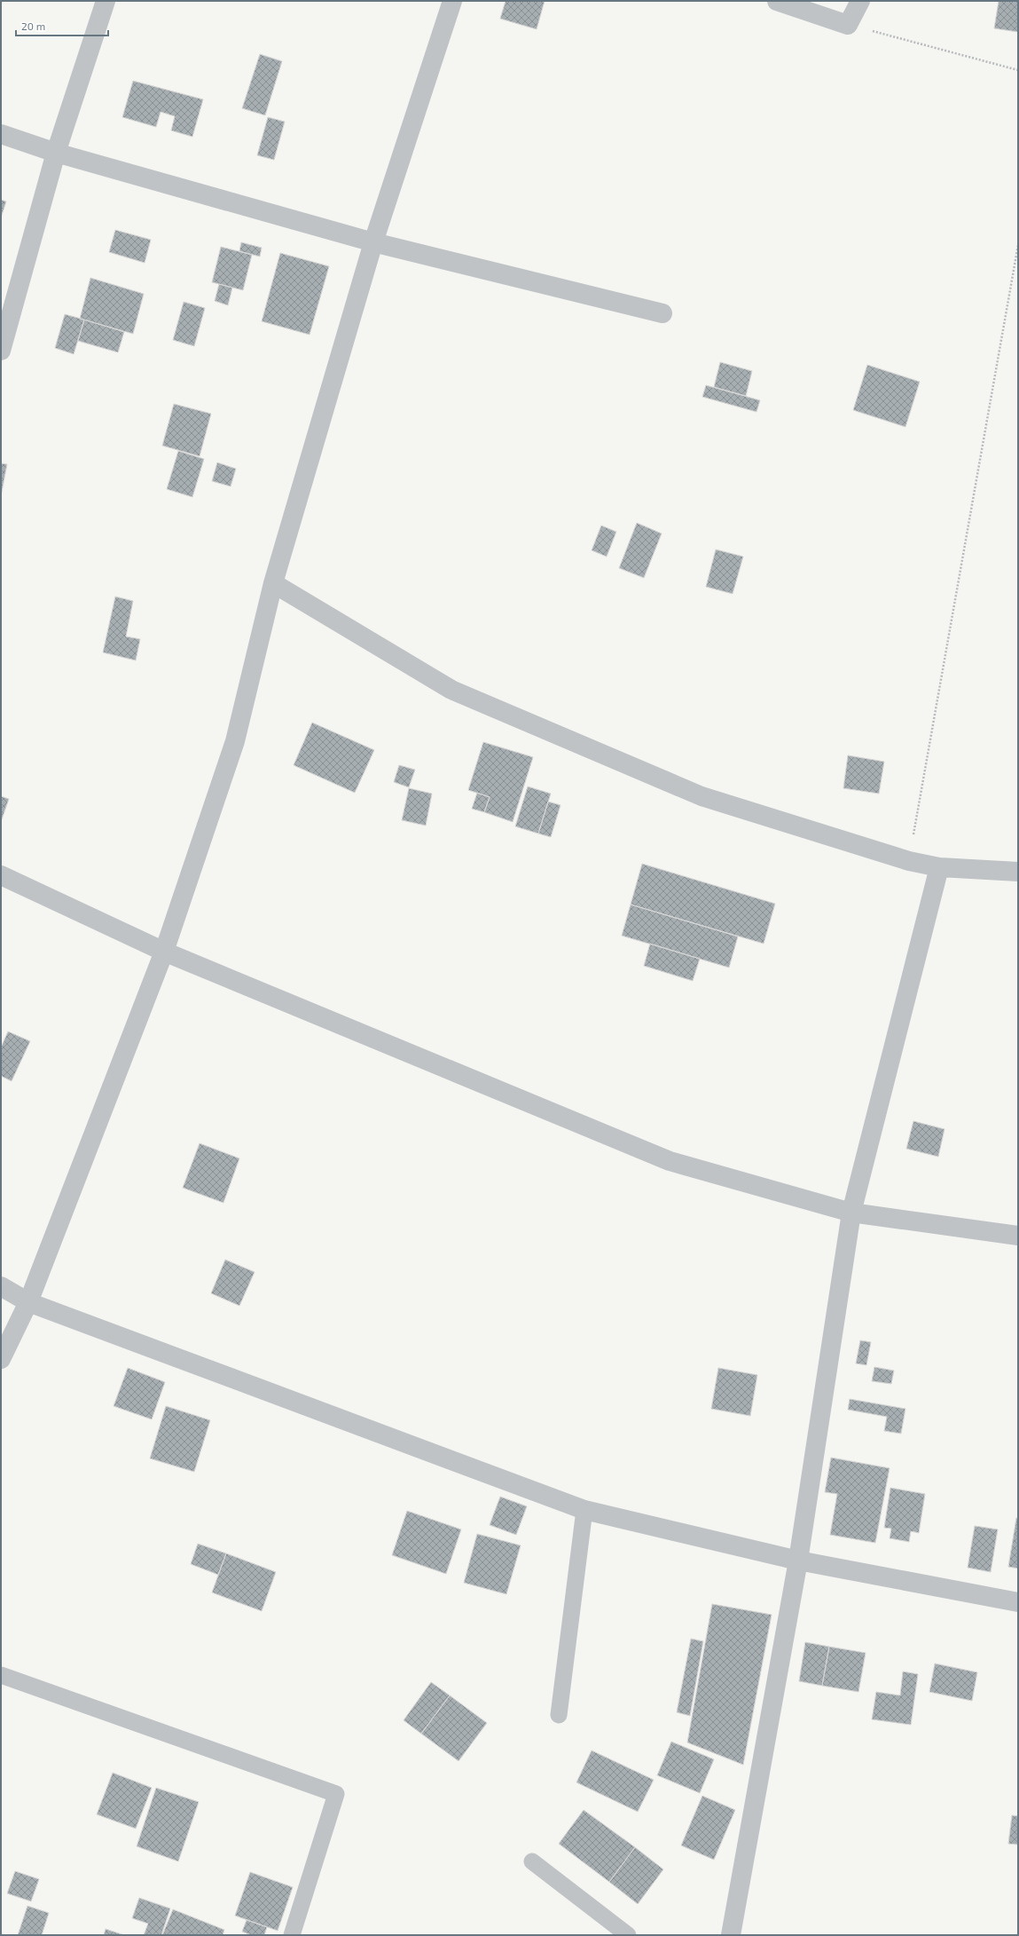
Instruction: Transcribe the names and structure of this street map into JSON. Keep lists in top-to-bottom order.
{
  "scale_bar": "20 m"
}
